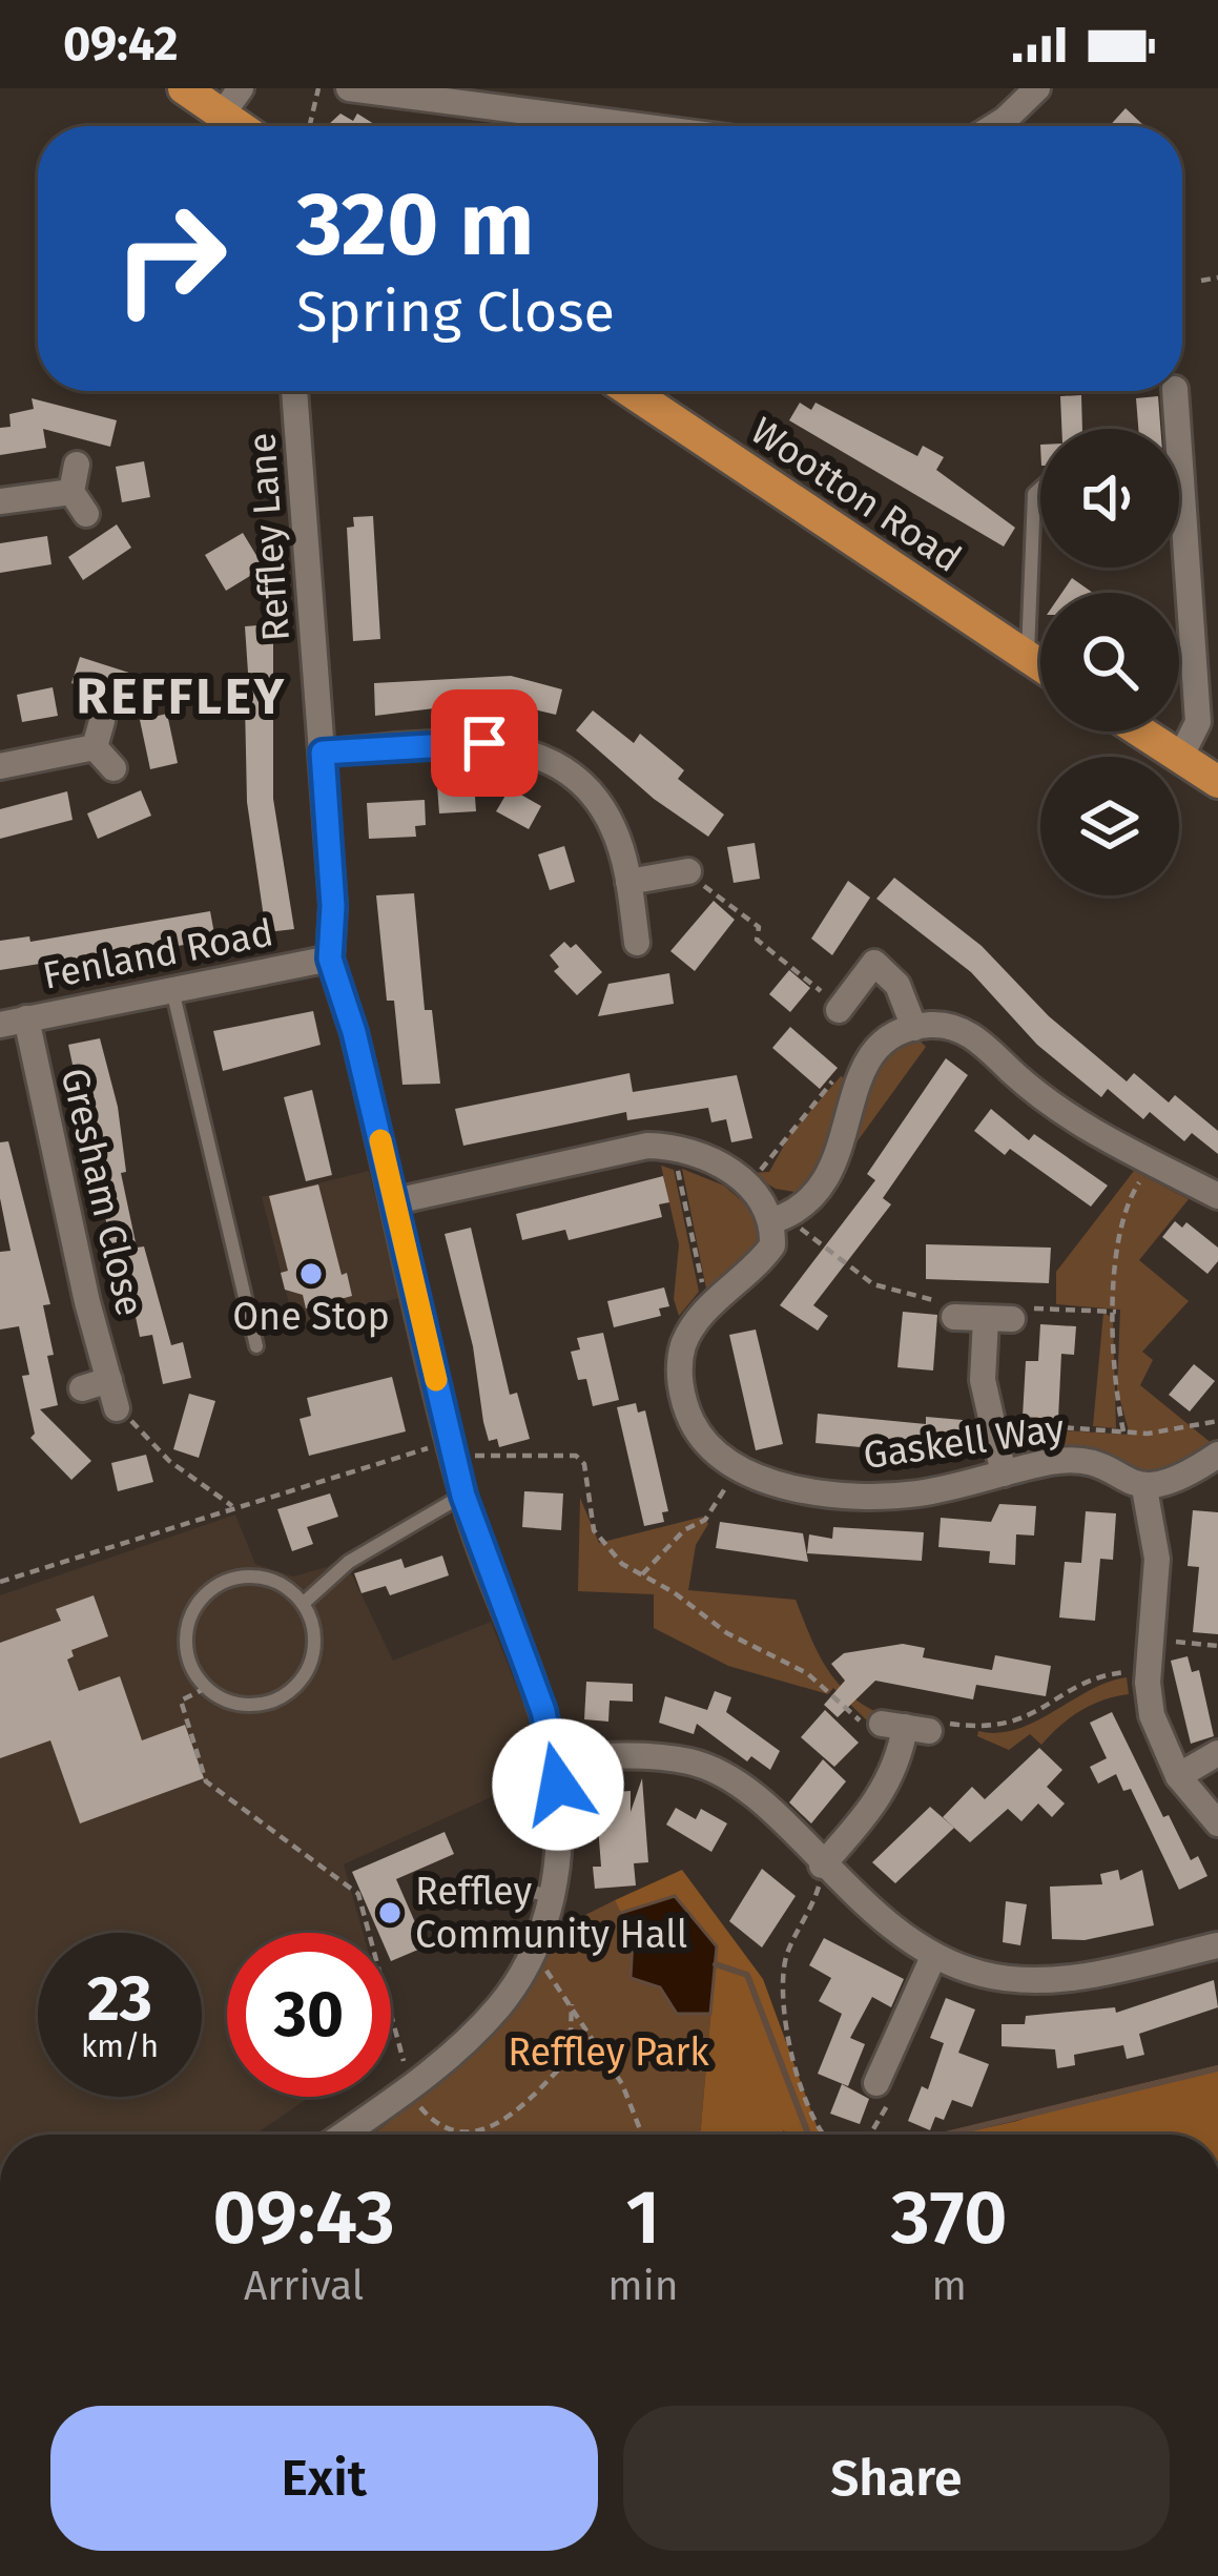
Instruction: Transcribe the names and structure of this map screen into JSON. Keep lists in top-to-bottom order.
{
  "streets": {
    "main road": ["Wootton Road"],
    "street": [
      "Reffley Lane",
      "Fenland Road",
      "Gresham Close",
      "Gaskell Way"
    ]
  },
  "crossings": [
    ["Reffley Lane", "Fenland Road"],
    ["Fenland Road", "Gresham Close"]
  ],
  "districts": ["REFFLEY"],
  "parks": ["Reffley Park"],
  "places": ["One Stop", "Reffley Community Hall"],
  "page": {
    "status": "09:42",
    "turn": ["320 m", "Spring Close"],
    "speed": "23 km/h",
    "limit": "30",
    "eta": [
      "09:43",
      "Arrival",
      "1",
      "min",
      "370",
      "m"
    ],
    "buttons": ["Exit", "Share"]
  }
}
